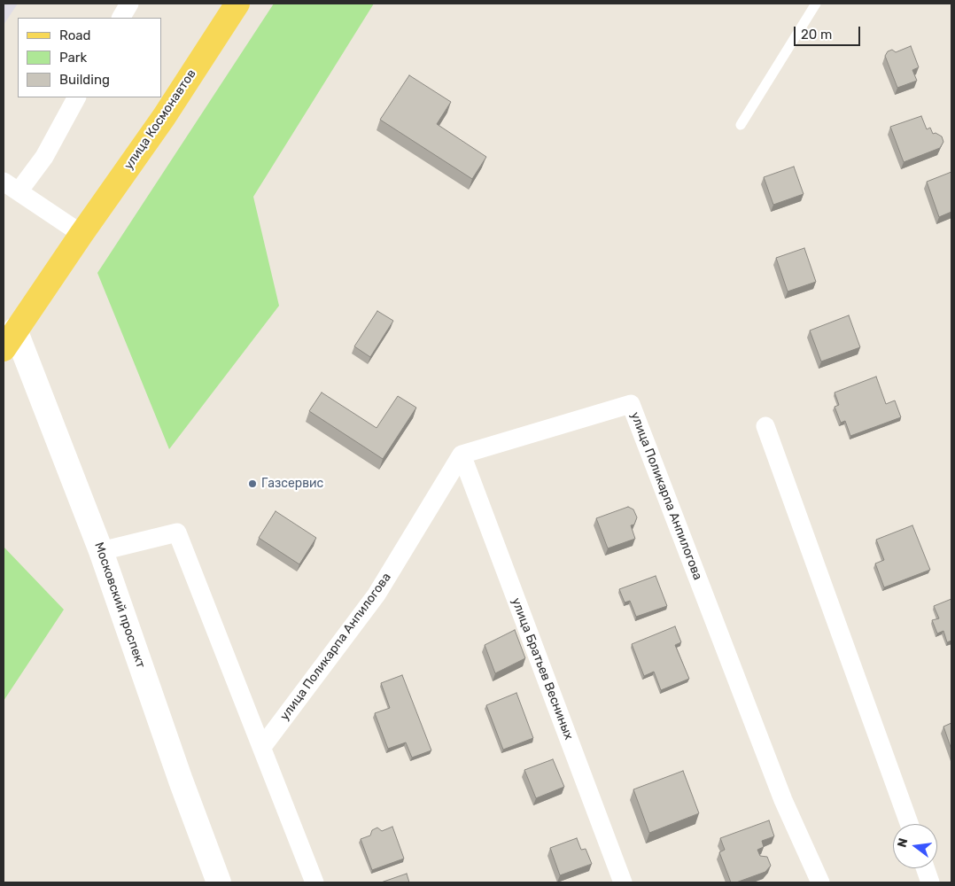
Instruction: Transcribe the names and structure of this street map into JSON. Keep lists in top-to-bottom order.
{
  "streets": {
    "main road": ["улица Космонавтов", "Московский проспект"],
    "street": ["улица Поликарпа Анпилогова", "улица Братьев Весниных"]
  },
  "crossings": [
    ["улица Космонавтов", "Московский проспект"],
    ["улица Поликарпа Анпилогова", "улица Братьев Весниных"]
  ],
  "places": ["Газсервис"],
  "legend": ["Road", "Park", "Building"],
  "scale_bar": "20 m",
  "north": "left"
}
